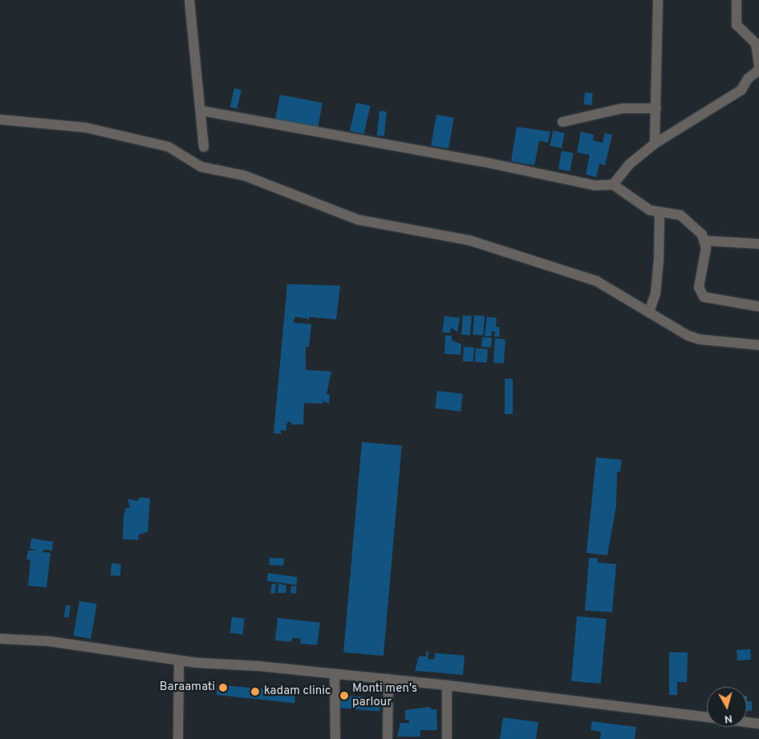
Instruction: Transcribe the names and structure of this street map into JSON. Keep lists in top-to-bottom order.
{
  "places": ["Baraamati", "kadam clinic", "Monti men's parlour"],
  "north": "bottom"
}
